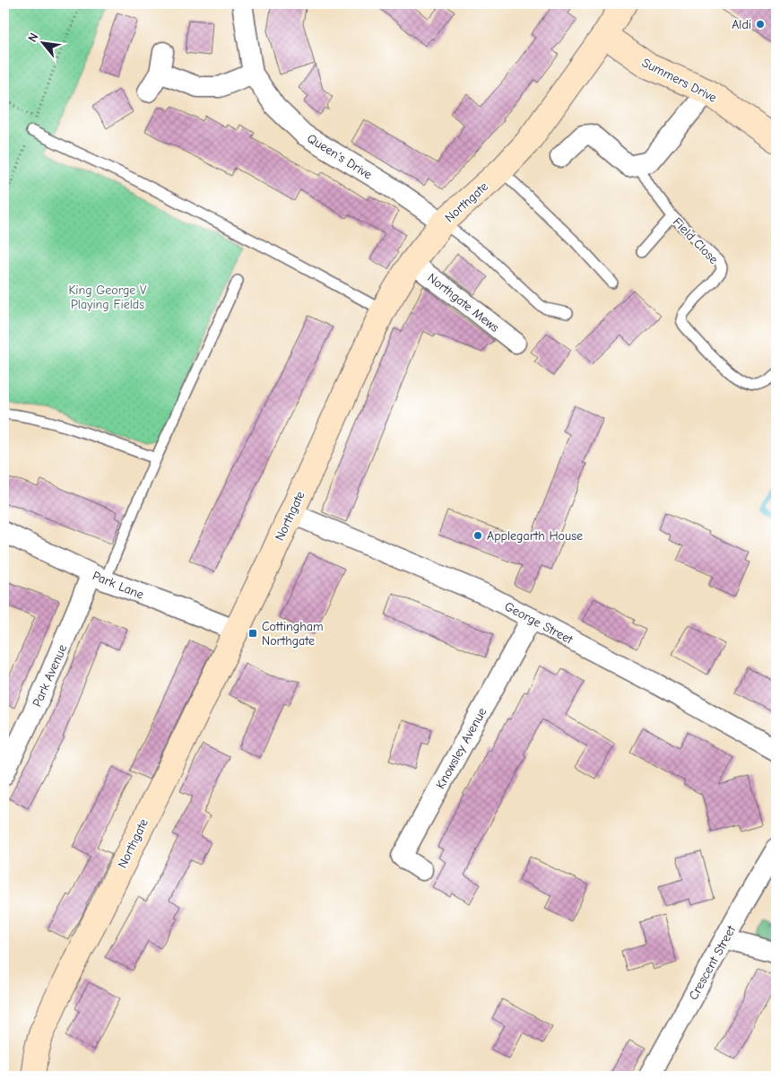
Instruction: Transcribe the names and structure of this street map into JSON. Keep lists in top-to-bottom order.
{
  "streets": {
    "street": [
      "Summers Drive",
      "Queen's Drive",
      "Northgate",
      "Northgate Mews",
      "Park Lane",
      "George Street",
      "Park Avenue",
      "Knowsley Avenue",
      "Crescent Street"
    ],
    "lane": ["Field Close"]
  },
  "crossings": [
    ["Summers Drive", "Northgate"],
    ["Queen's Drive", "Northgate"],
    ["Northgate", "Northgate Mews"],
    ["Northgate", "Park Lane"],
    ["Northgate", "George Street"],
    ["Park Lane", "Park Avenue"],
    ["George Street", "Knowsley Avenue"]
  ],
  "parks": ["King George V Playing Fields"],
  "places": {
    "other": ["Aldi", "Applegarth House"],
    "transit": ["Cottingham Northgate"]
  },
  "north": "top left"
}
